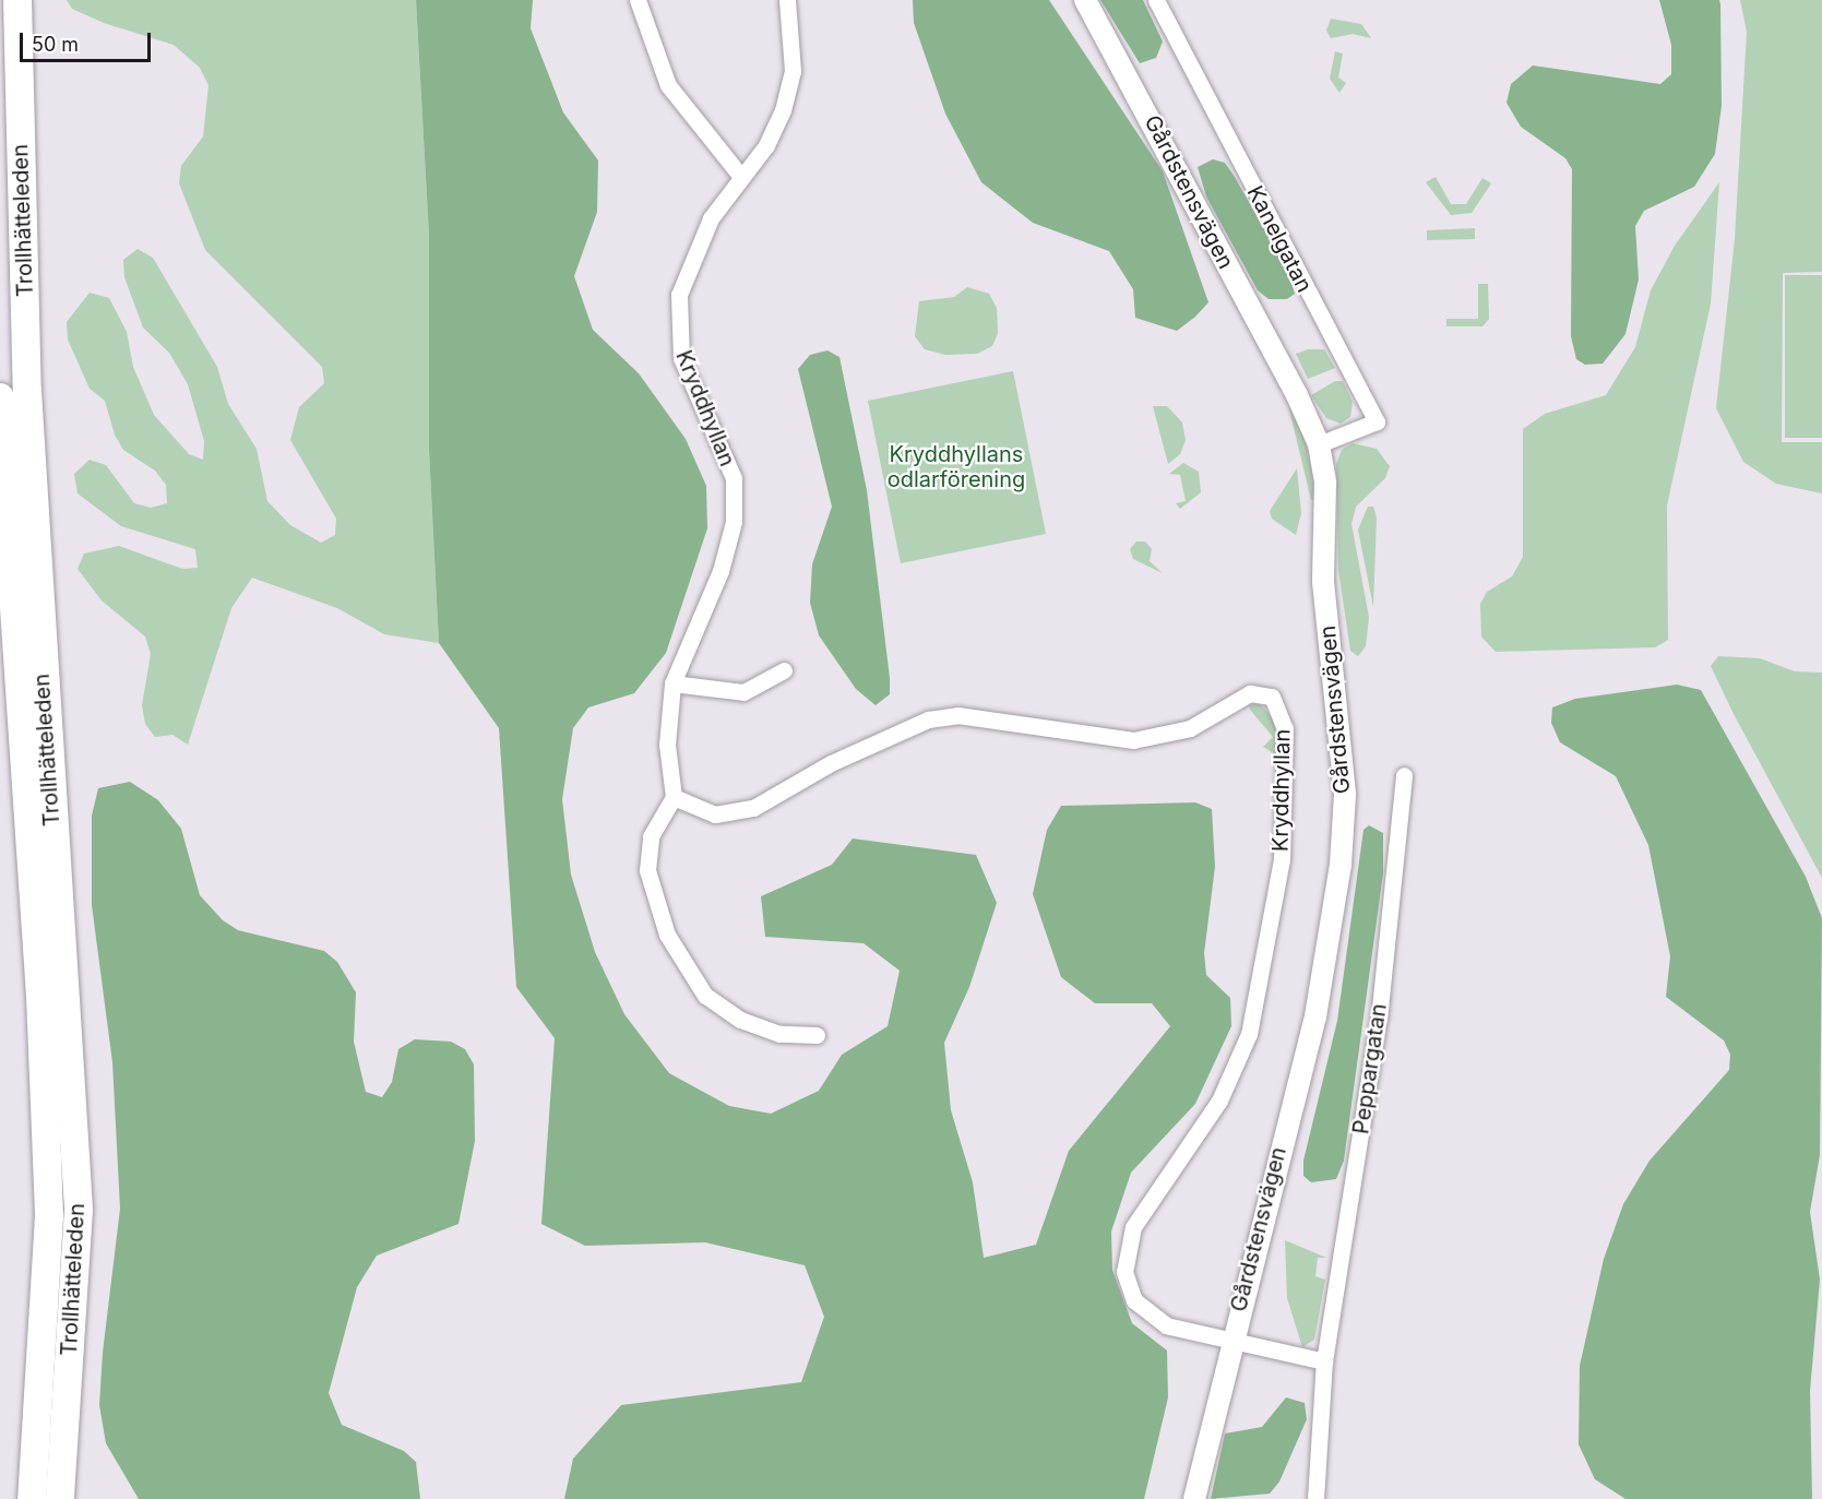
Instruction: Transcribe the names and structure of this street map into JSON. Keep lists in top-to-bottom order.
{
  "streets": {
    "highway": ["Trollhätteleden"],
    "street": [
      "Gårdstensvägen",
      "Kanelgatan",
      "Kryddhyllan",
      "Peppargatan"
    ]
  },
  "crossings": [
    ["Gårdstensvägen", "Kanelgatan"],
    ["Gårdstensvägen", "Kryddhyllan"]
  ],
  "parks": ["Kryddhyllans odlarförening"],
  "scale_bar": "50 m"
}
